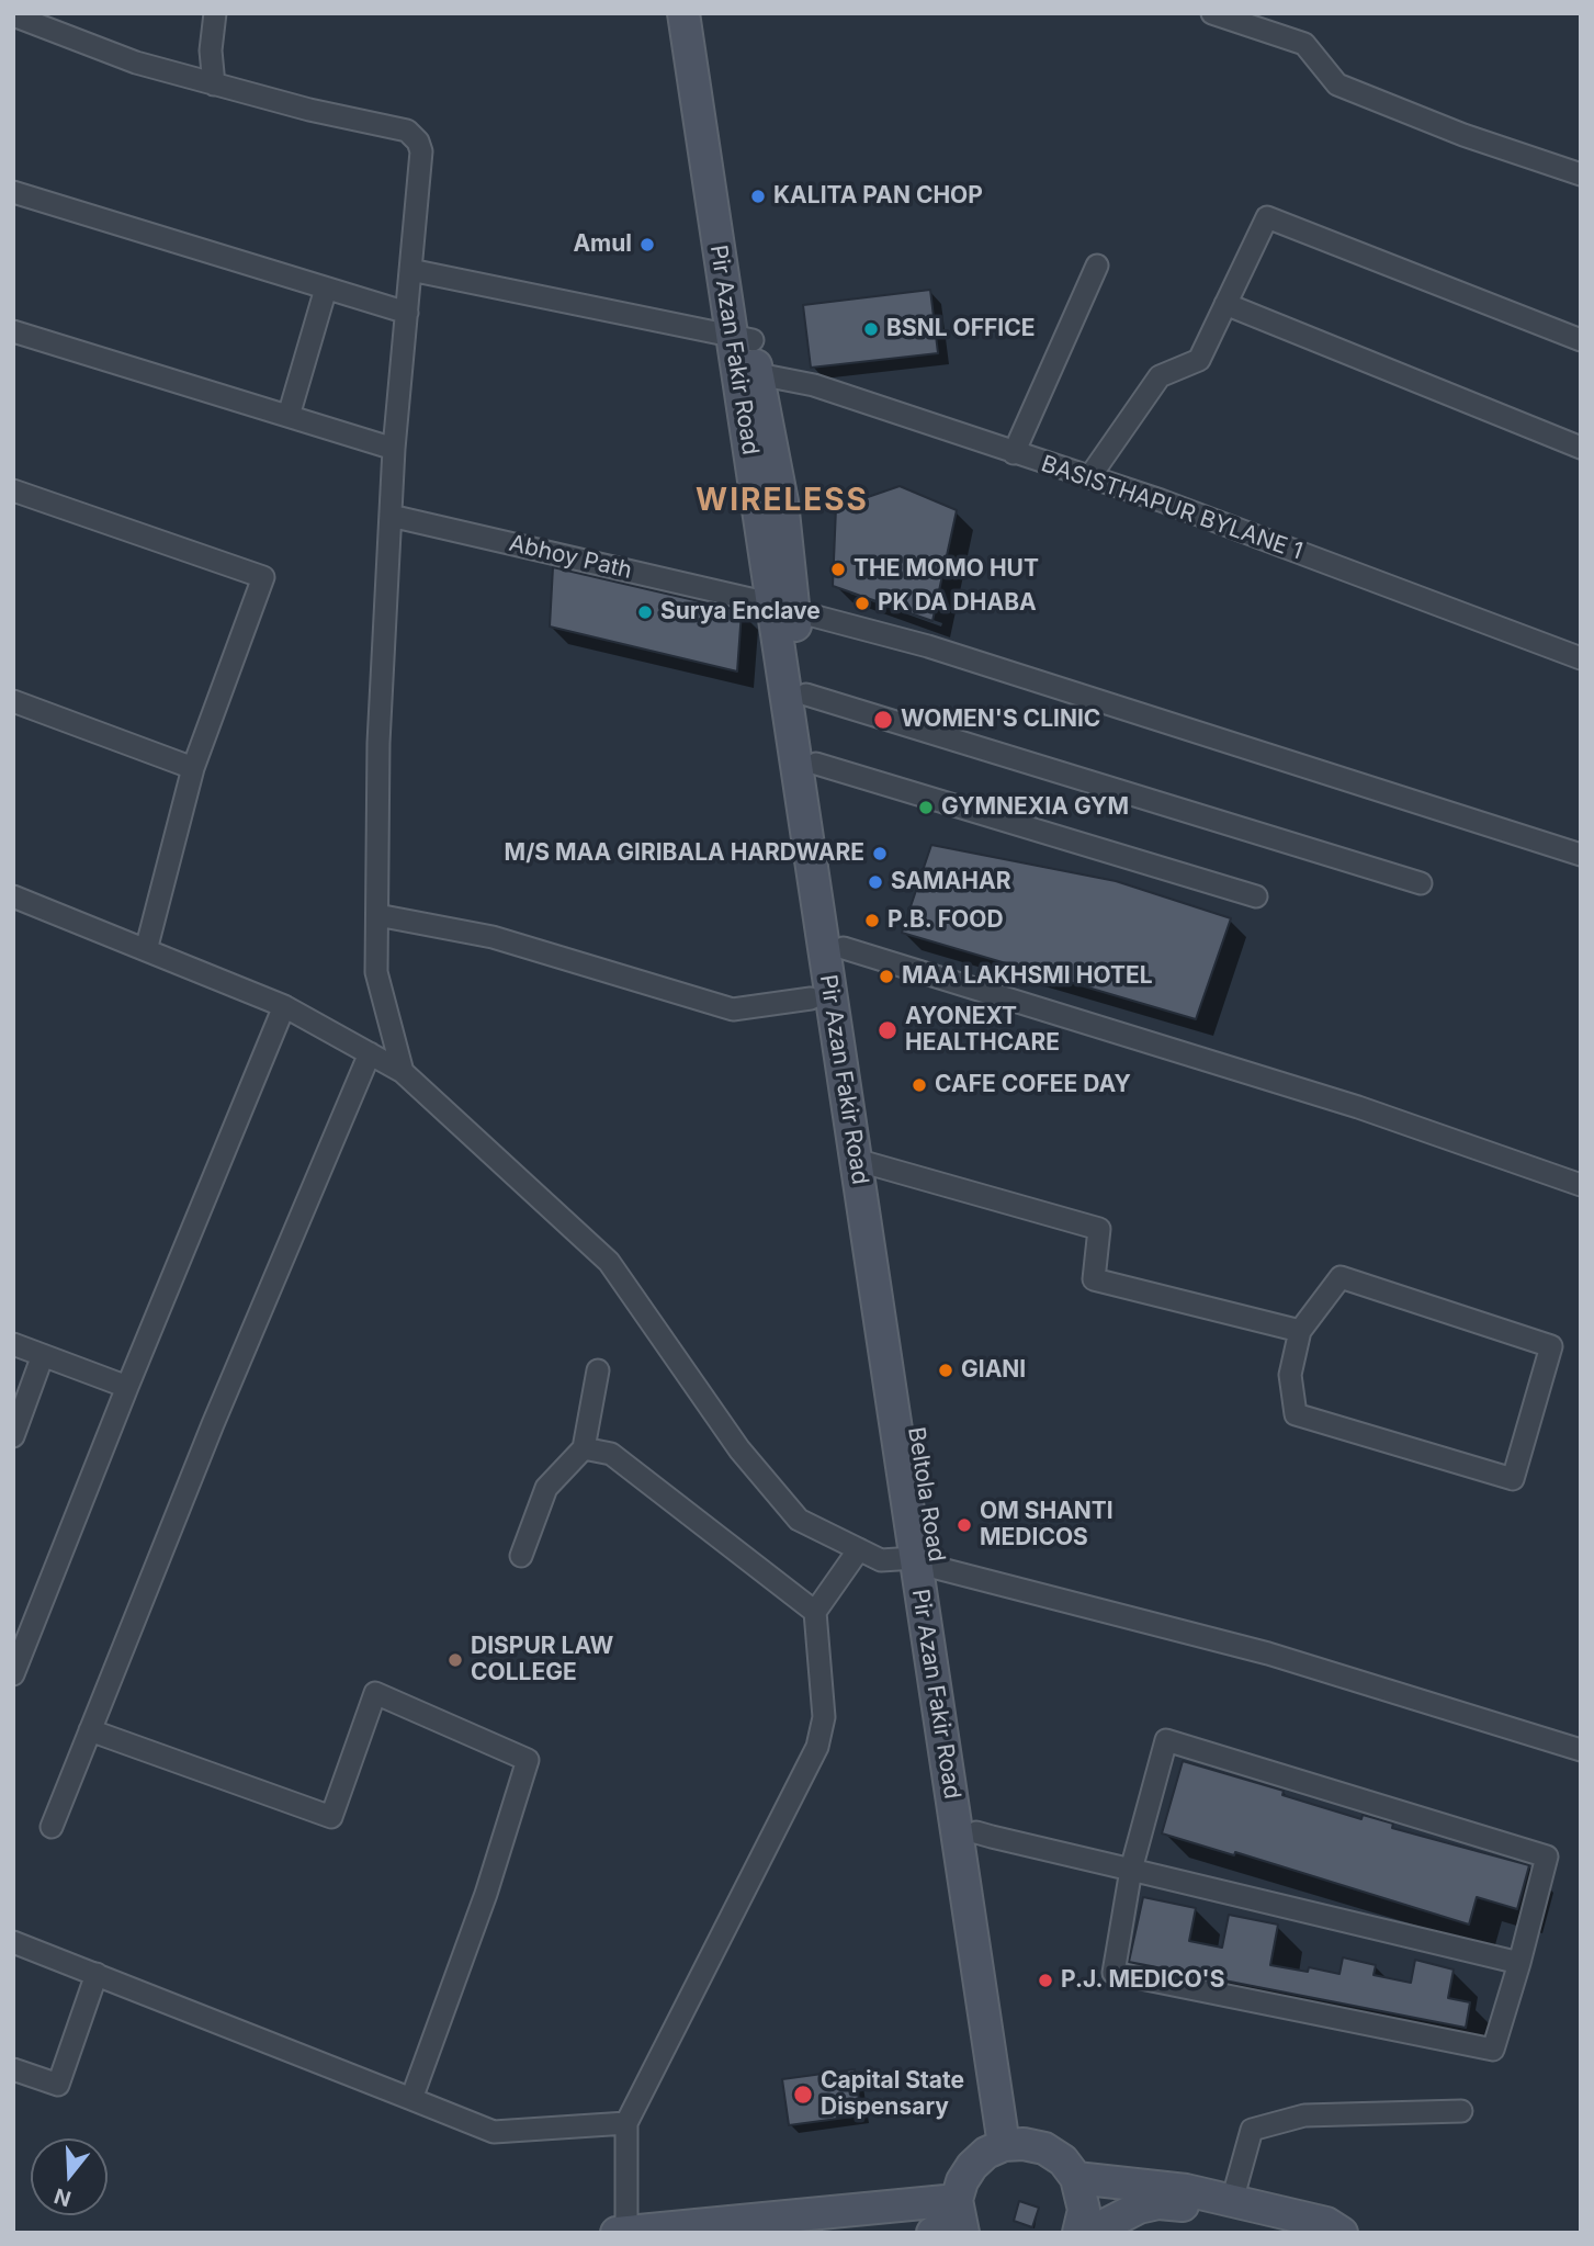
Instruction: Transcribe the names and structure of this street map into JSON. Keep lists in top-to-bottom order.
{
  "streets": {
    "main road": ["Pir Azan Fakir Road", "Beltola Road"],
    "street": ["BASISTHAPUR BYLANE 1", "Abhoy Path"]
  },
  "crossings": [
    ["Pir Azan Fakir Road", "BASISTHAPUR BYLANE 1"],
    ["Pir Azan Fakir Road", "Abhoy Path"],
    ["Pir Azan Fakir Road", "Beltola Road"]
  ],
  "districts": ["WIRELESS"],
  "places": [
    "KALITA PAN CHOP",
    "Amul",
    "BSNL OFFICE",
    "THE MOMO HUT",
    "PK DA DHABA",
    "Surya Enclave",
    "WOMEN'S CLINIC",
    "GYMNEXIA GYM",
    "M/S MAA GIRIBALA HARDWARE",
    "SAMAHAR",
    "P.B. FOOD",
    "MAA LAKHSMI HOTEL",
    "AYONEXT HEALTHCARE",
    "CAFE COFEE DAY",
    "GIANI",
    "OM SHANTI MEDICOS",
    "DISPUR LAW COLLEGE",
    "P.J. MEDICO'S",
    "Capital State Dispensary"
  ],
  "north": "bottom"
}
